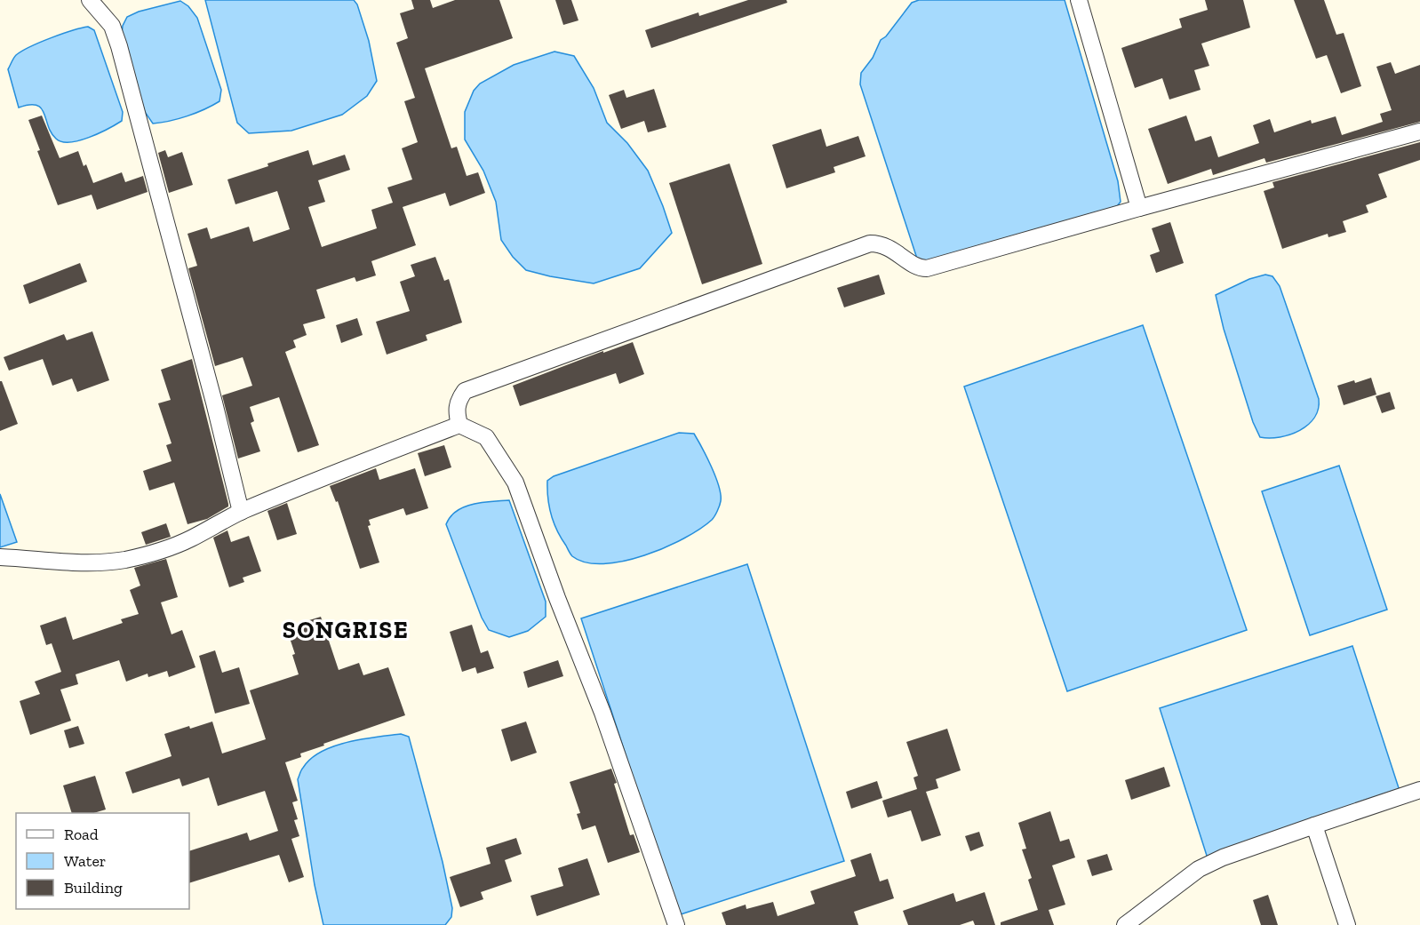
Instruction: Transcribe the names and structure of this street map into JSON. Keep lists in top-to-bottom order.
{
  "districts": ["SONGRISE"],
  "legend": ["Road", "Water", "Building"]
}
